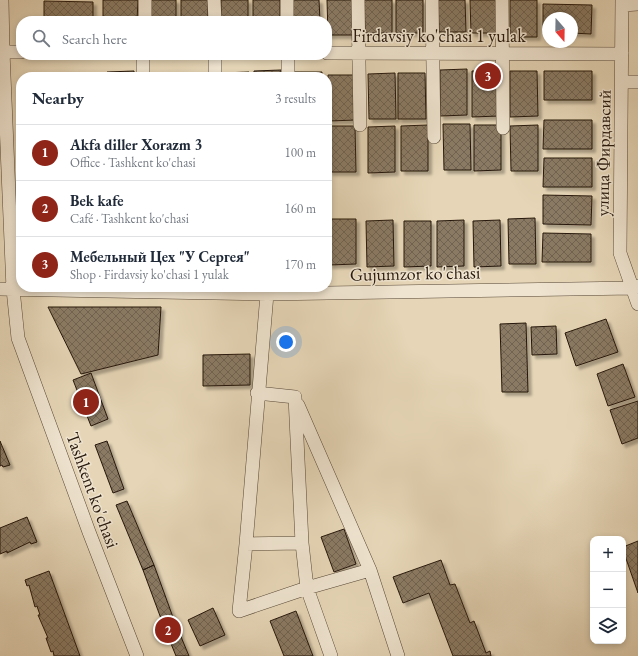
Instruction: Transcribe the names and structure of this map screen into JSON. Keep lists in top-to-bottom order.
{
  "streets": {
    "street": [
      "Firdavsiy ko'chasi 1 yulak",
      "улица Фирдавсий",
      "Gujumzor ko'chasi",
      "Tashkent ko'chasi"
    ]
  },
  "crossings": [
    ["Firdavsiy ko'chasi 1 yulak", "улица Фирдавсий"],
    ["улица Фирдавсий", "Gujumzor ko'chasi"],
    ["Gujumzor ko'chasi", "Tashkent ko'chasi"]
  ],
  "north": "bottom",
  "page": {
    "search": "Search here",
    "pins": ["3", "1", "2"],
    "heading": ["Nearby", "3 results"],
    "list": [
      {
        "mark": "1",
        "name": "Akfa diller Xorazm 3",
        "note": "Office · Tashkent ko'chasi",
        "value": "100 m"
      },
      {
        "mark": "2",
        "name": "Bek kafe",
        "note": "Café · Tashkent ko'chasi",
        "value": "160 m"
      },
      {
        "mark": "3",
        "name": "Мебельный Цех \"У Сергея\"",
        "note": "Shop · Firdavsiy ko'chasi 1 yulak",
        "value": "170 m"
      }
    ],
    "map_buttons": ["+", "−"]
  }
}
